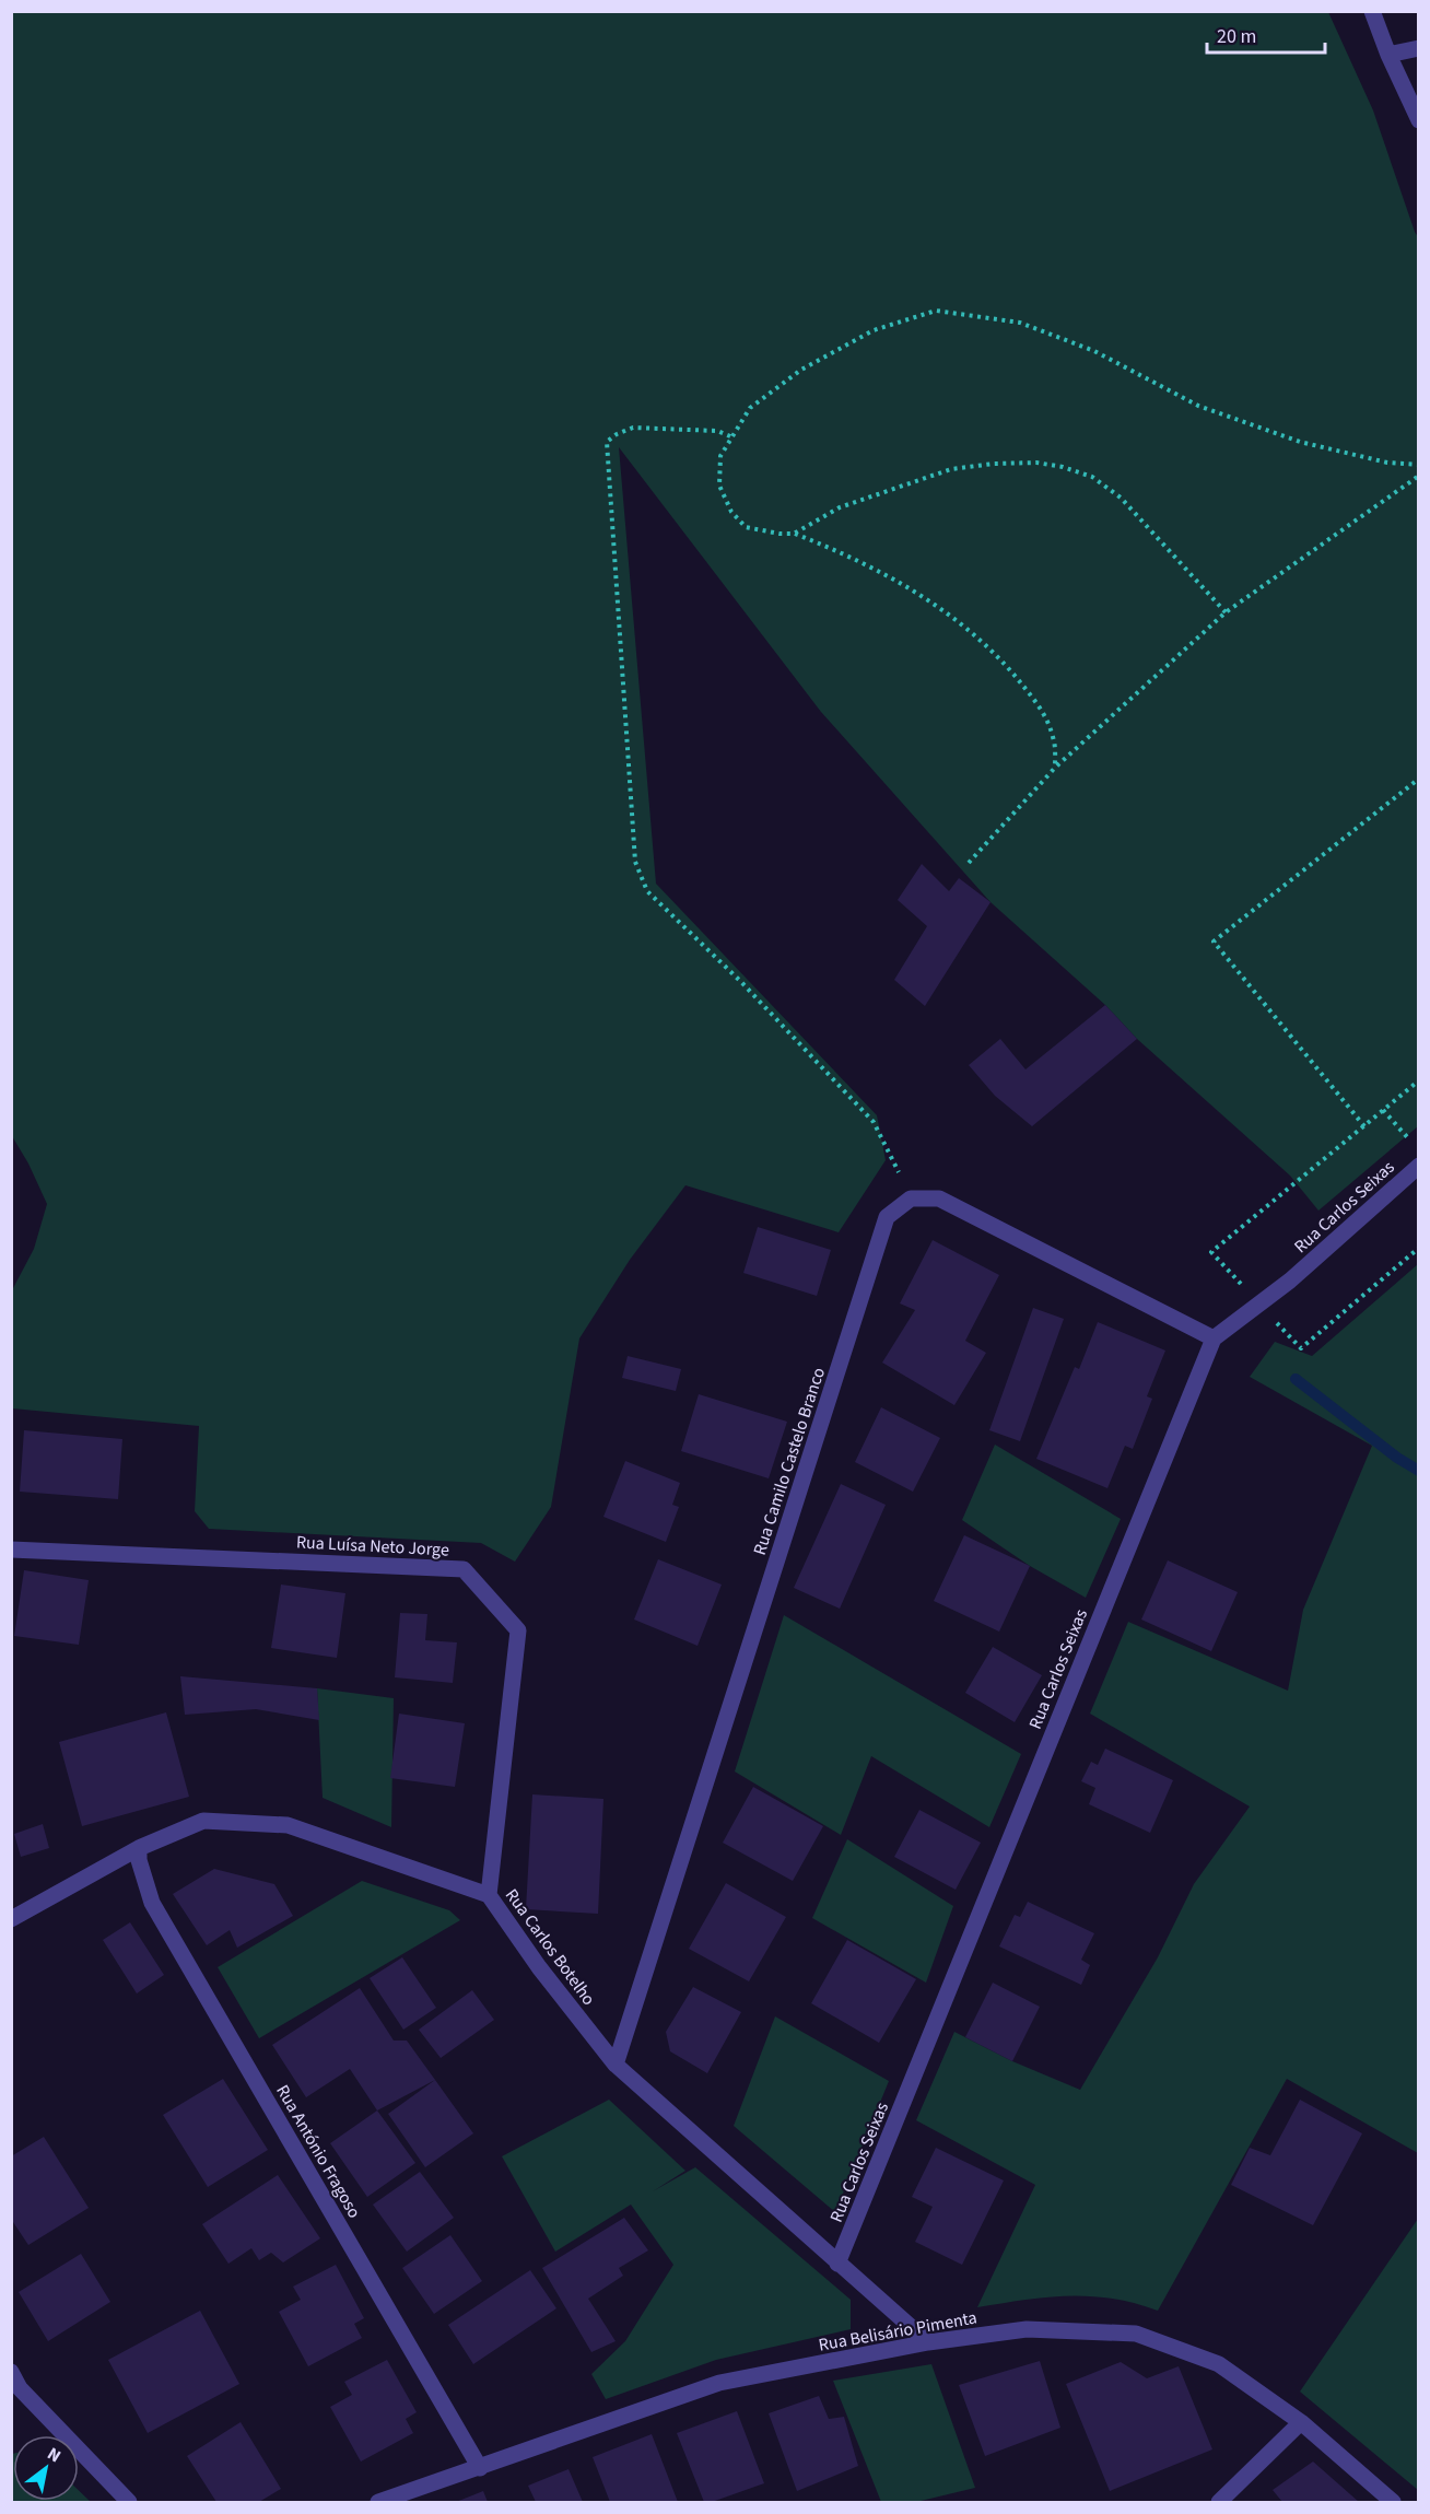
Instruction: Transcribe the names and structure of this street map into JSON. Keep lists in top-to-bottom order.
{
  "streets": {
    "street": [
      "Rua Carlos Seixas",
      "Rua Camilo Castelo Branco",
      "Rua Luísa Neto Jorge",
      "Rua Carlos Botelho",
      "Rua António Fragoso",
      "Rua Belisário Pimenta"
    ]
  },
  "crossings": [
    ["Rua Carlos Seixas", "Rua Carlos Botelho"],
    ["Rua Camilo Castelo Branco", "Rua Carlos Botelho"],
    ["Rua Luísa Neto Jorge", "Rua Carlos Botelho"],
    ["Rua Carlos Botelho", "Rua António Fragoso"],
    ["Rua Carlos Botelho", "Rua Belisário Pimenta"],
    ["Rua António Fragoso", "Rua Belisário Pimenta"]
  ],
  "scale_bar": "20 m",
  "north": "top right"
}
